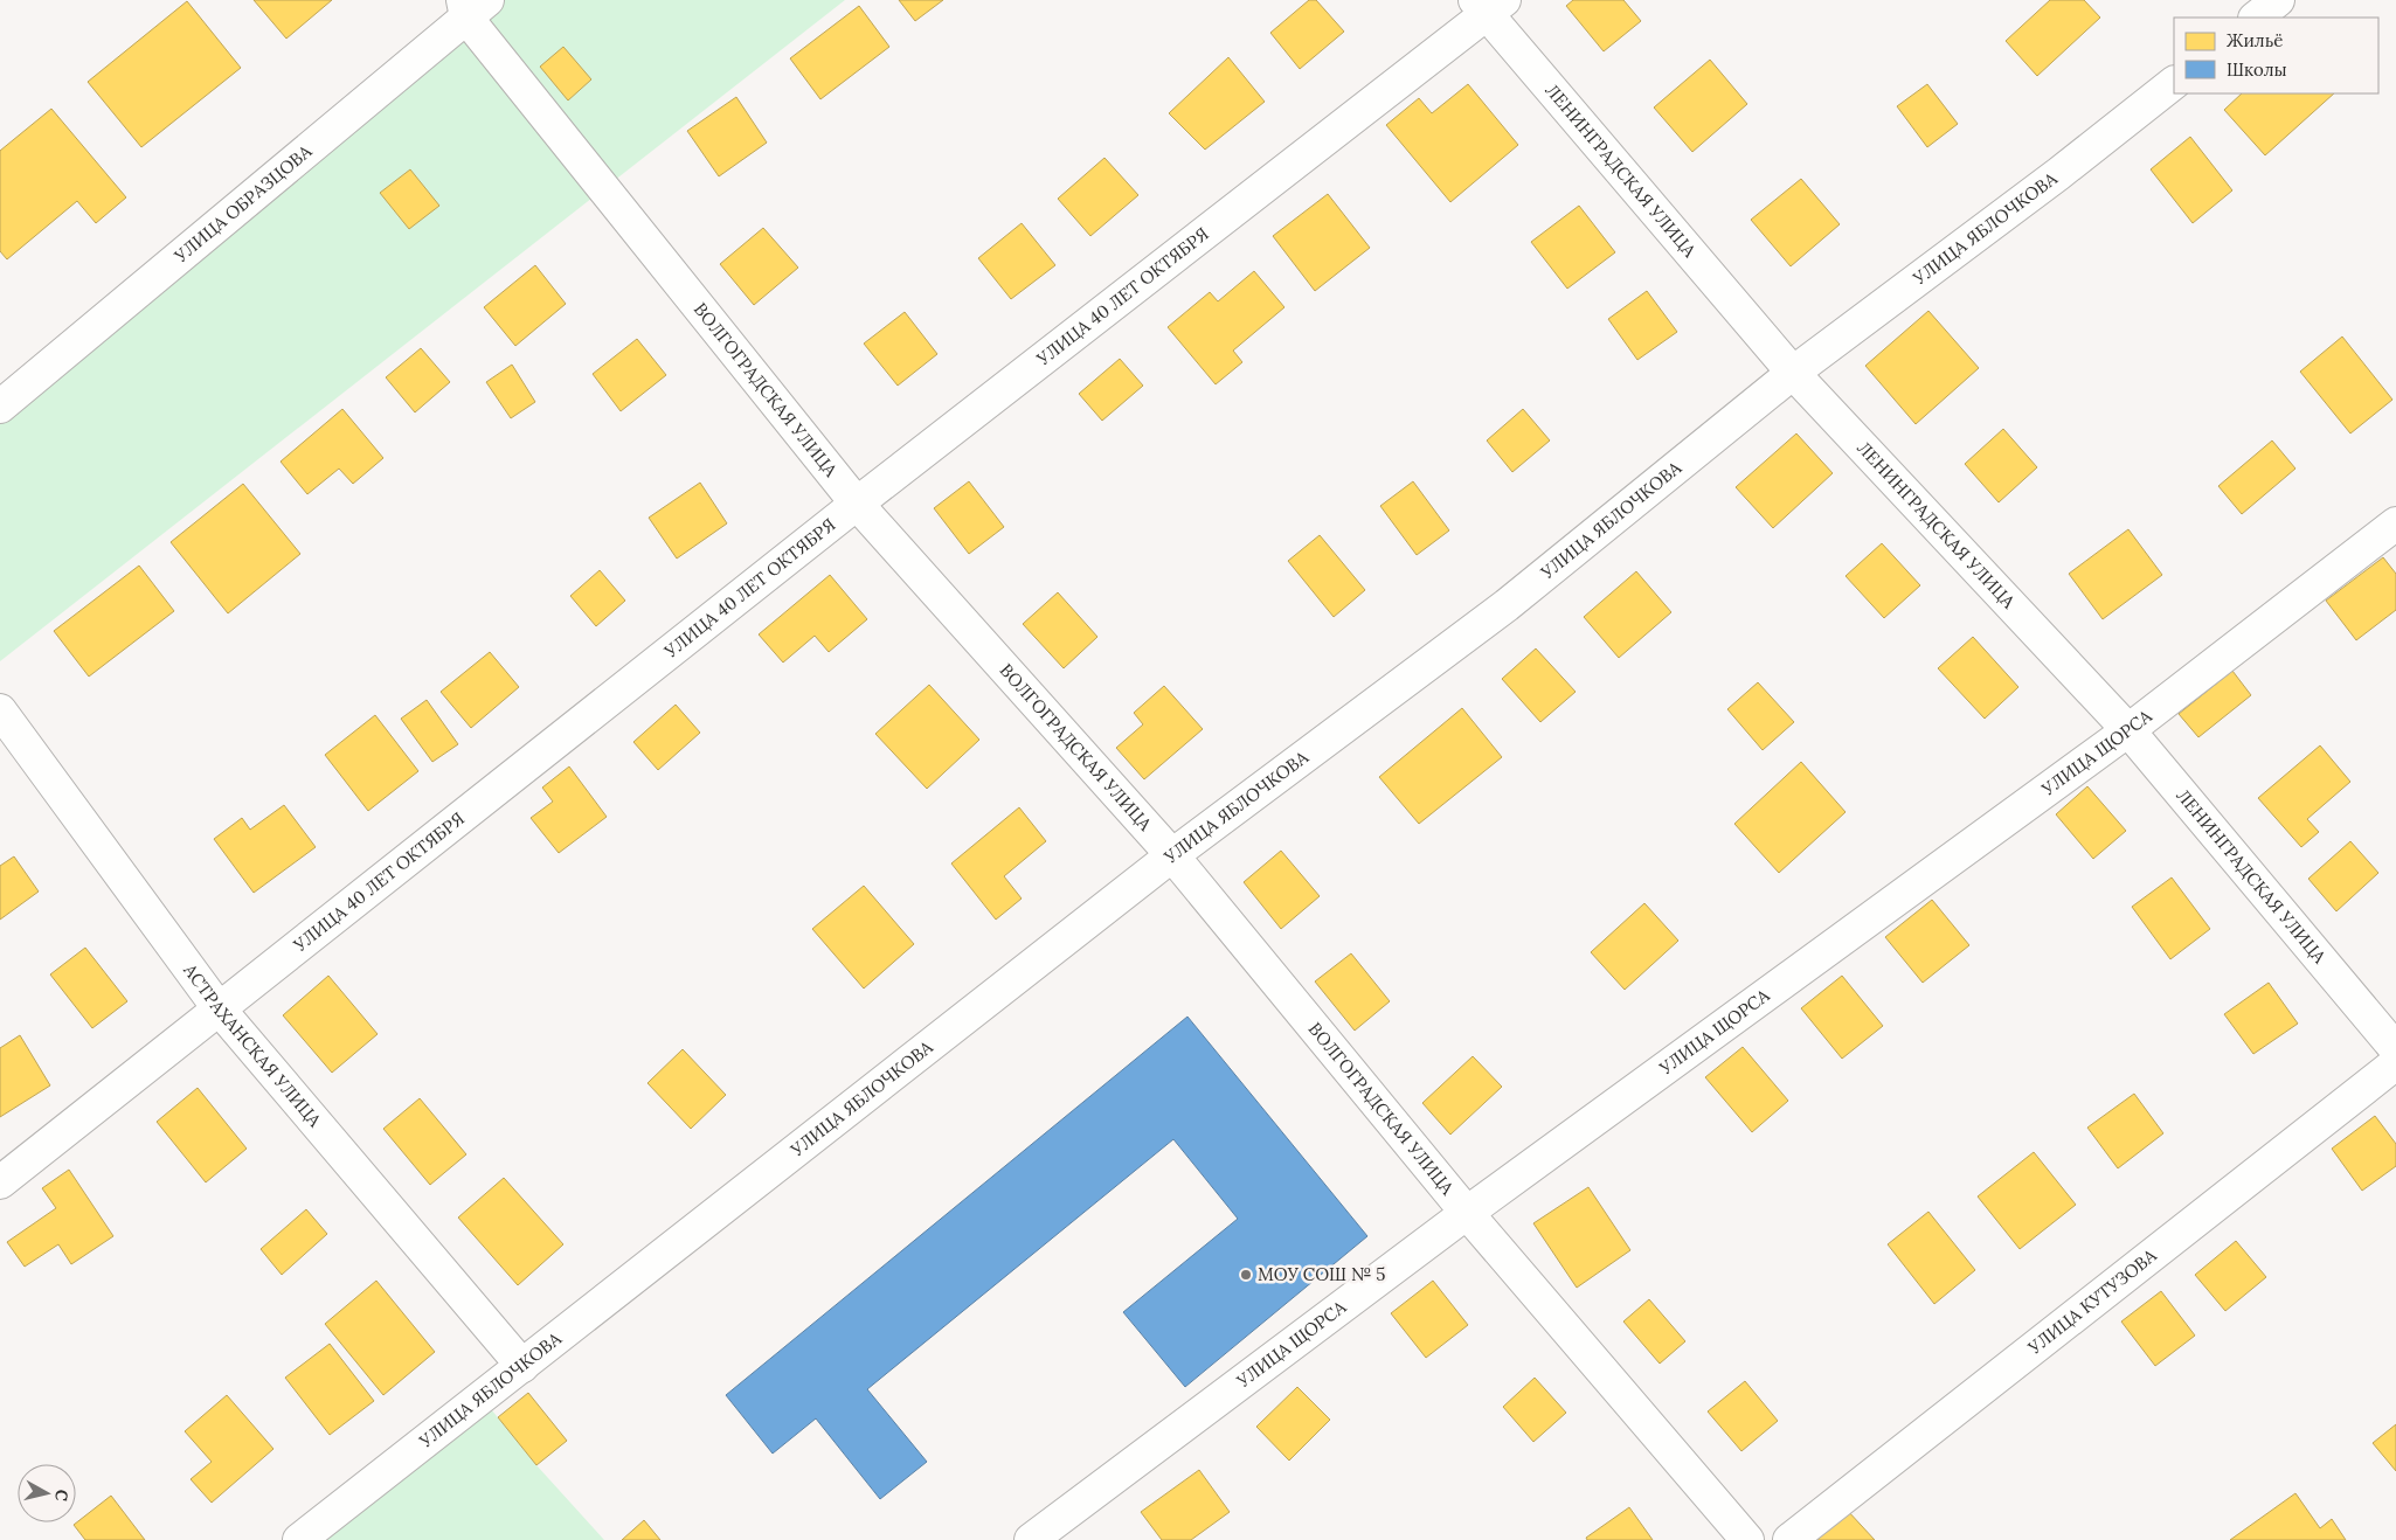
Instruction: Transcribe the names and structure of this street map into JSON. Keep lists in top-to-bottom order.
{
  "streets": {
    "street": [
      "ЛЕНИНГРАДСКАЯ УЛИЦА",
      "УЛИЦА ОБРАЗЦОВА",
      "УЛИЦА ЯБЛОЧКОВА",
      "УЛИЦА 40 ЛЕТ ОКТЯБРЯ",
      "ВОЛГОГРАДСКАЯ УЛИЦА",
      "УЛИЦА ЩОРСА",
      "АСТРАХАНСКАЯ УЛИЦА",
      "УЛИЦА КУТУЗОВА"
    ]
  },
  "crossings": [
    ["ЛЕНИНГРАДСКАЯ УЛИЦА", "УЛИЦА ЯБЛОЧКОВА"],
    ["ЛЕНИНГРАДСКАЯ УЛИЦА", "УЛИЦА 40 ЛЕТ ОКТЯБРЯ"],
    ["ЛЕНИНГРАДСКАЯ УЛИЦА", "УЛИЦА ЩОРСА"],
    ["УЛИЦА ОБРАЗЦОВА", "ВОЛГОГРАДСКАЯ УЛИЦА"],
    ["УЛИЦА ЯБЛОЧКОВА", "ВОЛГОГРАДСКАЯ УЛИЦА"],
    ["УЛИЦА ЯБЛОЧКОВА", "АСТРАХАНСКАЯ УЛИЦА"],
    ["УЛИЦА 40 ЛЕТ ОКТЯБРЯ", "ВОЛГОГРАДСКАЯ УЛИЦА"],
    ["УЛИЦА 40 ЛЕТ ОКТЯБРЯ", "АСТРАХАНСКАЯ УЛИЦА"],
    ["ВОЛГОГРАДСКАЯ УЛИЦА", "УЛИЦА ЩОРСА"]
  ],
  "places": ["МОУ СОШ № 5"],
  "legend": ["Жильё", "Школы"],
  "north": "right"
}
